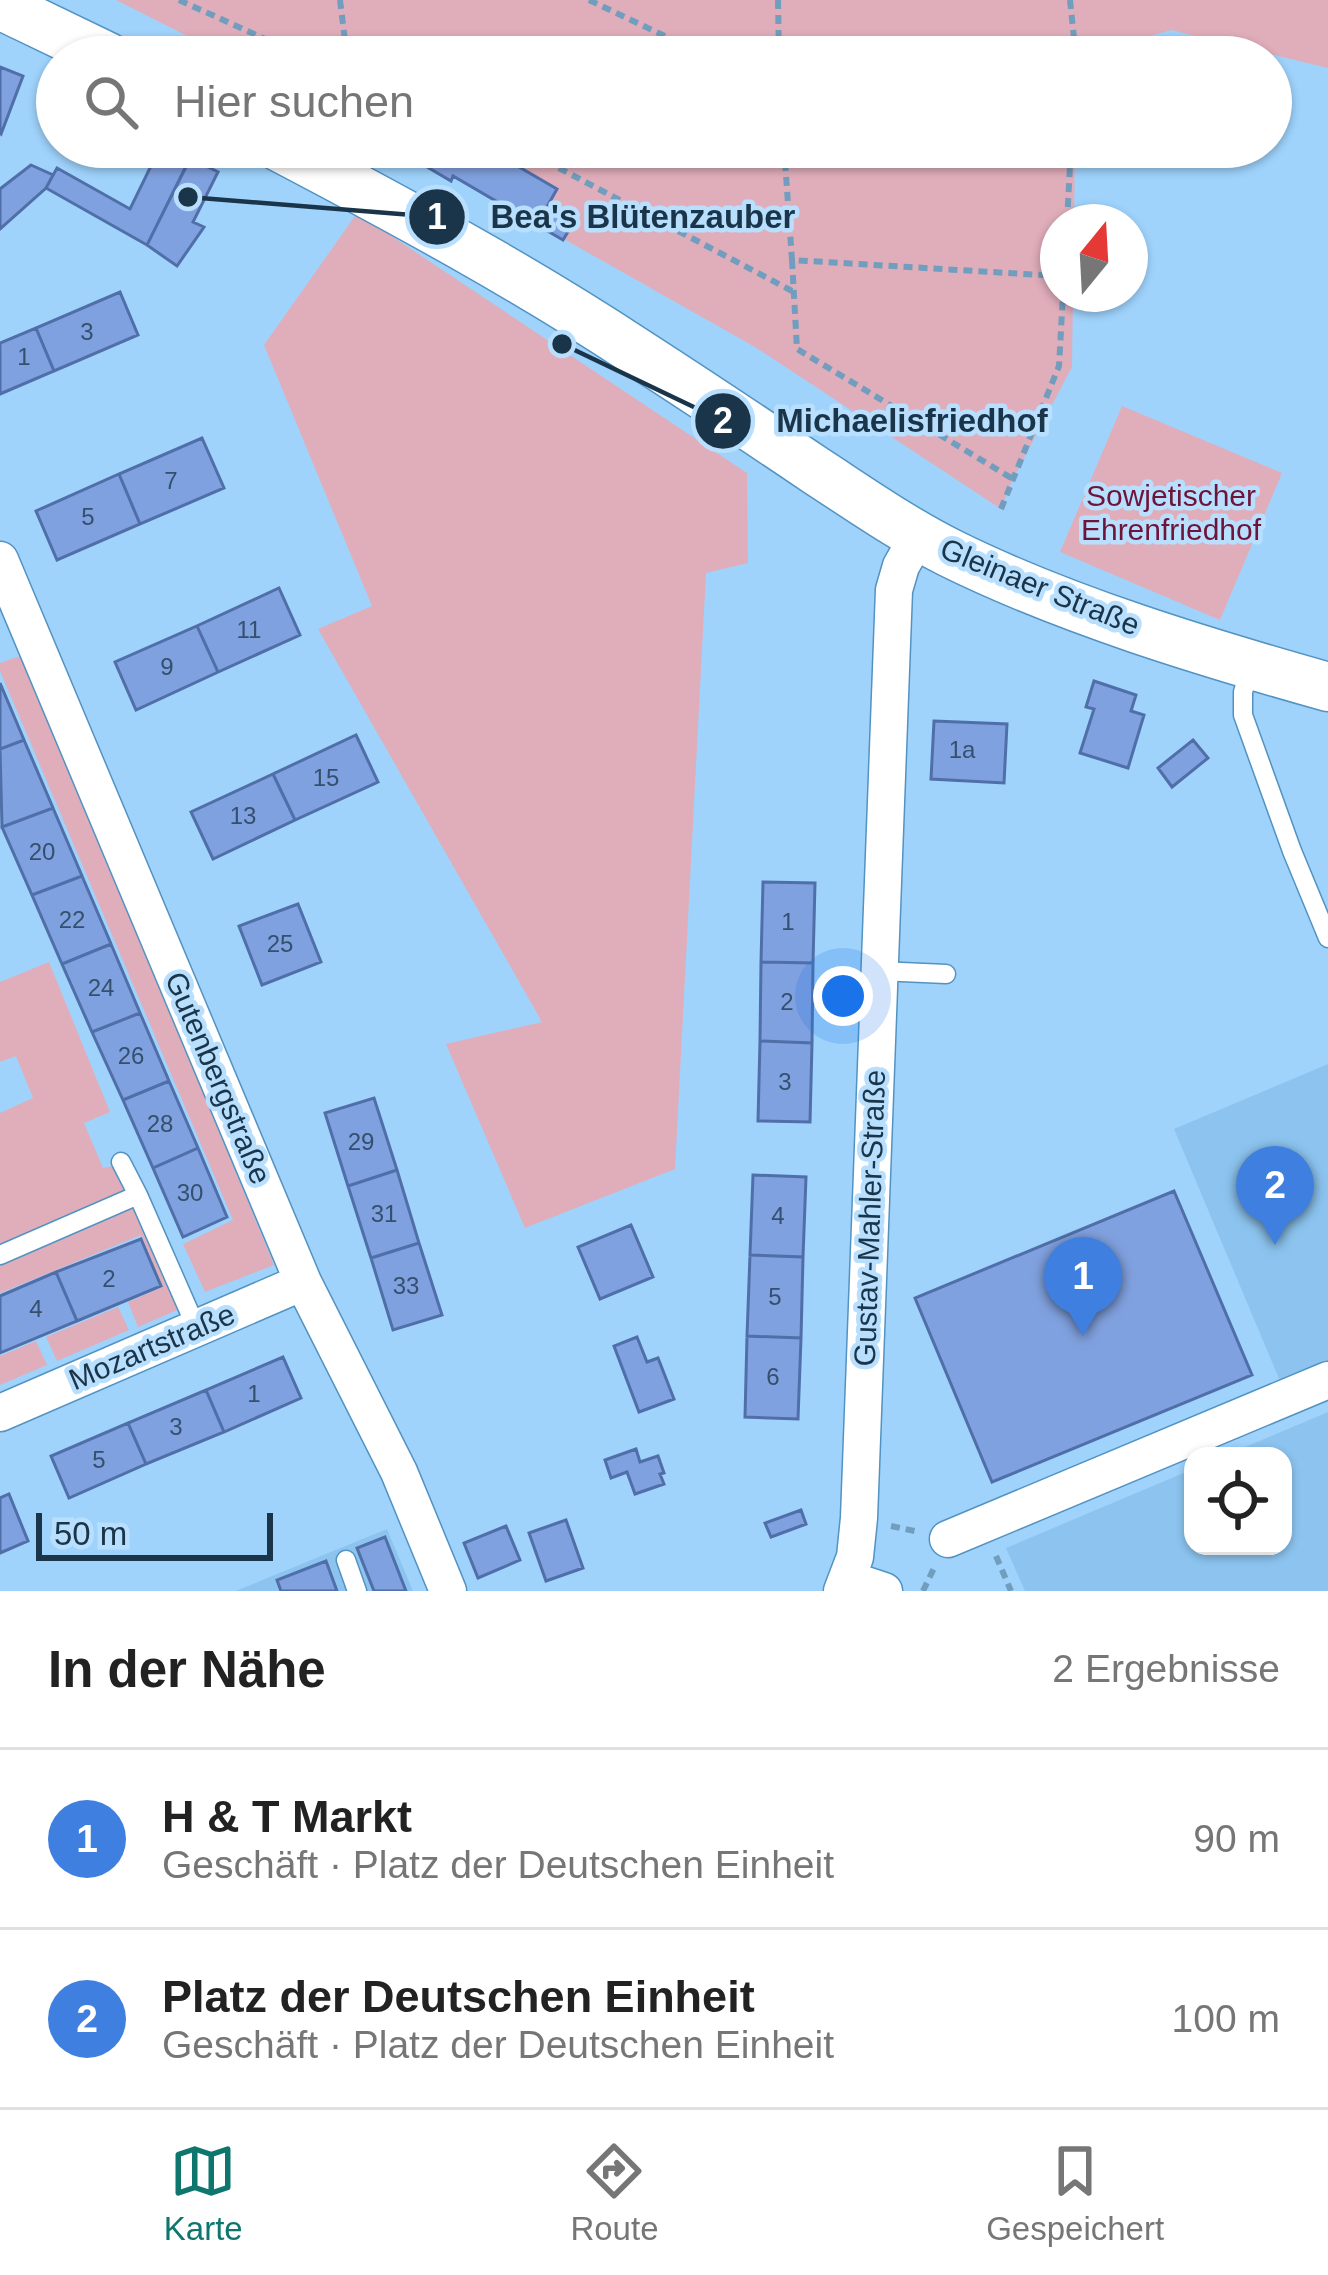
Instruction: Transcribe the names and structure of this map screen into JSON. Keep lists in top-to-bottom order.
{
  "streets": {
    "street": [
      "Gleinaer Straße",
      "Gutenbergstraße",
      "Gustav-Mahler-Straße",
      "Mozartstraße"
    ]
  },
  "crossings": [
    ["Gleinaer Straße", "Gustav-Mahler-Straße"],
    ["Gutenbergstraße", "Mozartstraße"]
  ],
  "parks": ["Sowjetischer Ehrenfriedhof"],
  "places": ["Bea's Blütenzauber", "Michaelisfriedhof"],
  "house_numbers": [
    "3",
    "1",
    "7",
    "5",
    "11",
    "9",
    "1a",
    "15",
    "13",
    "20",
    "22",
    "1",
    "25",
    "24",
    "2",
    "26",
    "3",
    "28",
    "29",
    "30",
    "31",
    "4",
    "2",
    "33",
    "5",
    "4",
    "6",
    "1",
    "3",
    "5"
  ],
  "scale_bar": "50 m",
  "north": "top",
  "page": {
    "search": "Hier suchen",
    "pins": ["2", "1"],
    "scale": "50 m",
    "heading": ["In der Nähe", "2 Ergebnisse"],
    "list": [
      {
        "mark": "1",
        "name": "H & T Markt",
        "note": "Geschäft · Platz der Deutschen Einheit",
        "value": "90 m"
      },
      {
        "mark": "2",
        "name": "Platz der Deutschen Einheit",
        "note": "Geschäft · Platz der Deutschen Einheit",
        "value": "100 m"
      }
    ],
    "nav": ["Karte", "Route", "Gespeichert"]
  }
}
